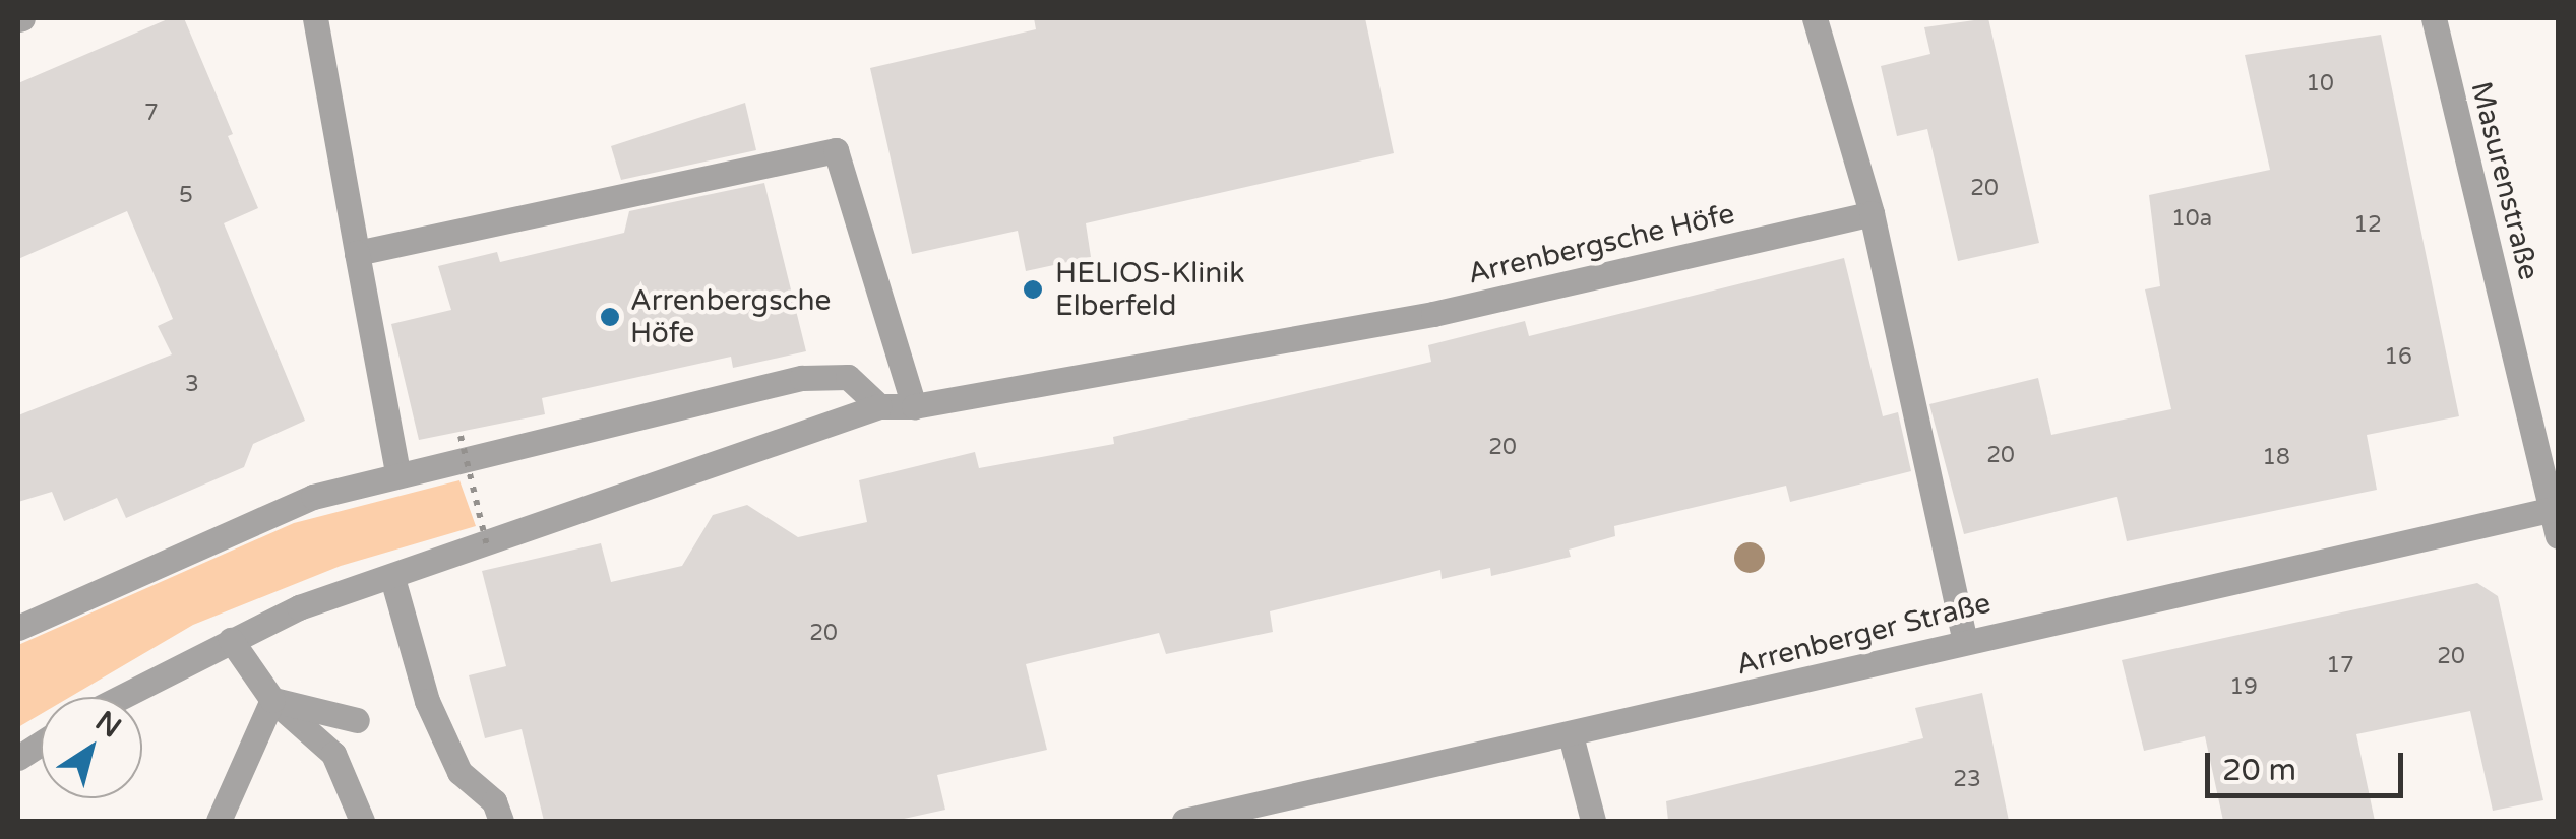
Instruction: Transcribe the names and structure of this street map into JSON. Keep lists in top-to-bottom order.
{
  "streets": {
    "street": ["Masurenstraße", "Arrenbergsche Höfe", "Arrenberger Straße"]
  },
  "crossings": [
    ["Masurenstraße", "Arrenberger Straße"]
  ],
  "places": ["HELIOS-Klinik Elberfeld", "Arrenbergsche Höfe"],
  "house_numbers": [
    "10",
    "7",
    "20",
    "5",
    "10a",
    "12",
    "16",
    "3",
    "20",
    "20",
    "18",
    "20",
    "20",
    "17",
    "19",
    "23"
  ],
  "scale_bar": "20 m",
  "north": "top right"
}
